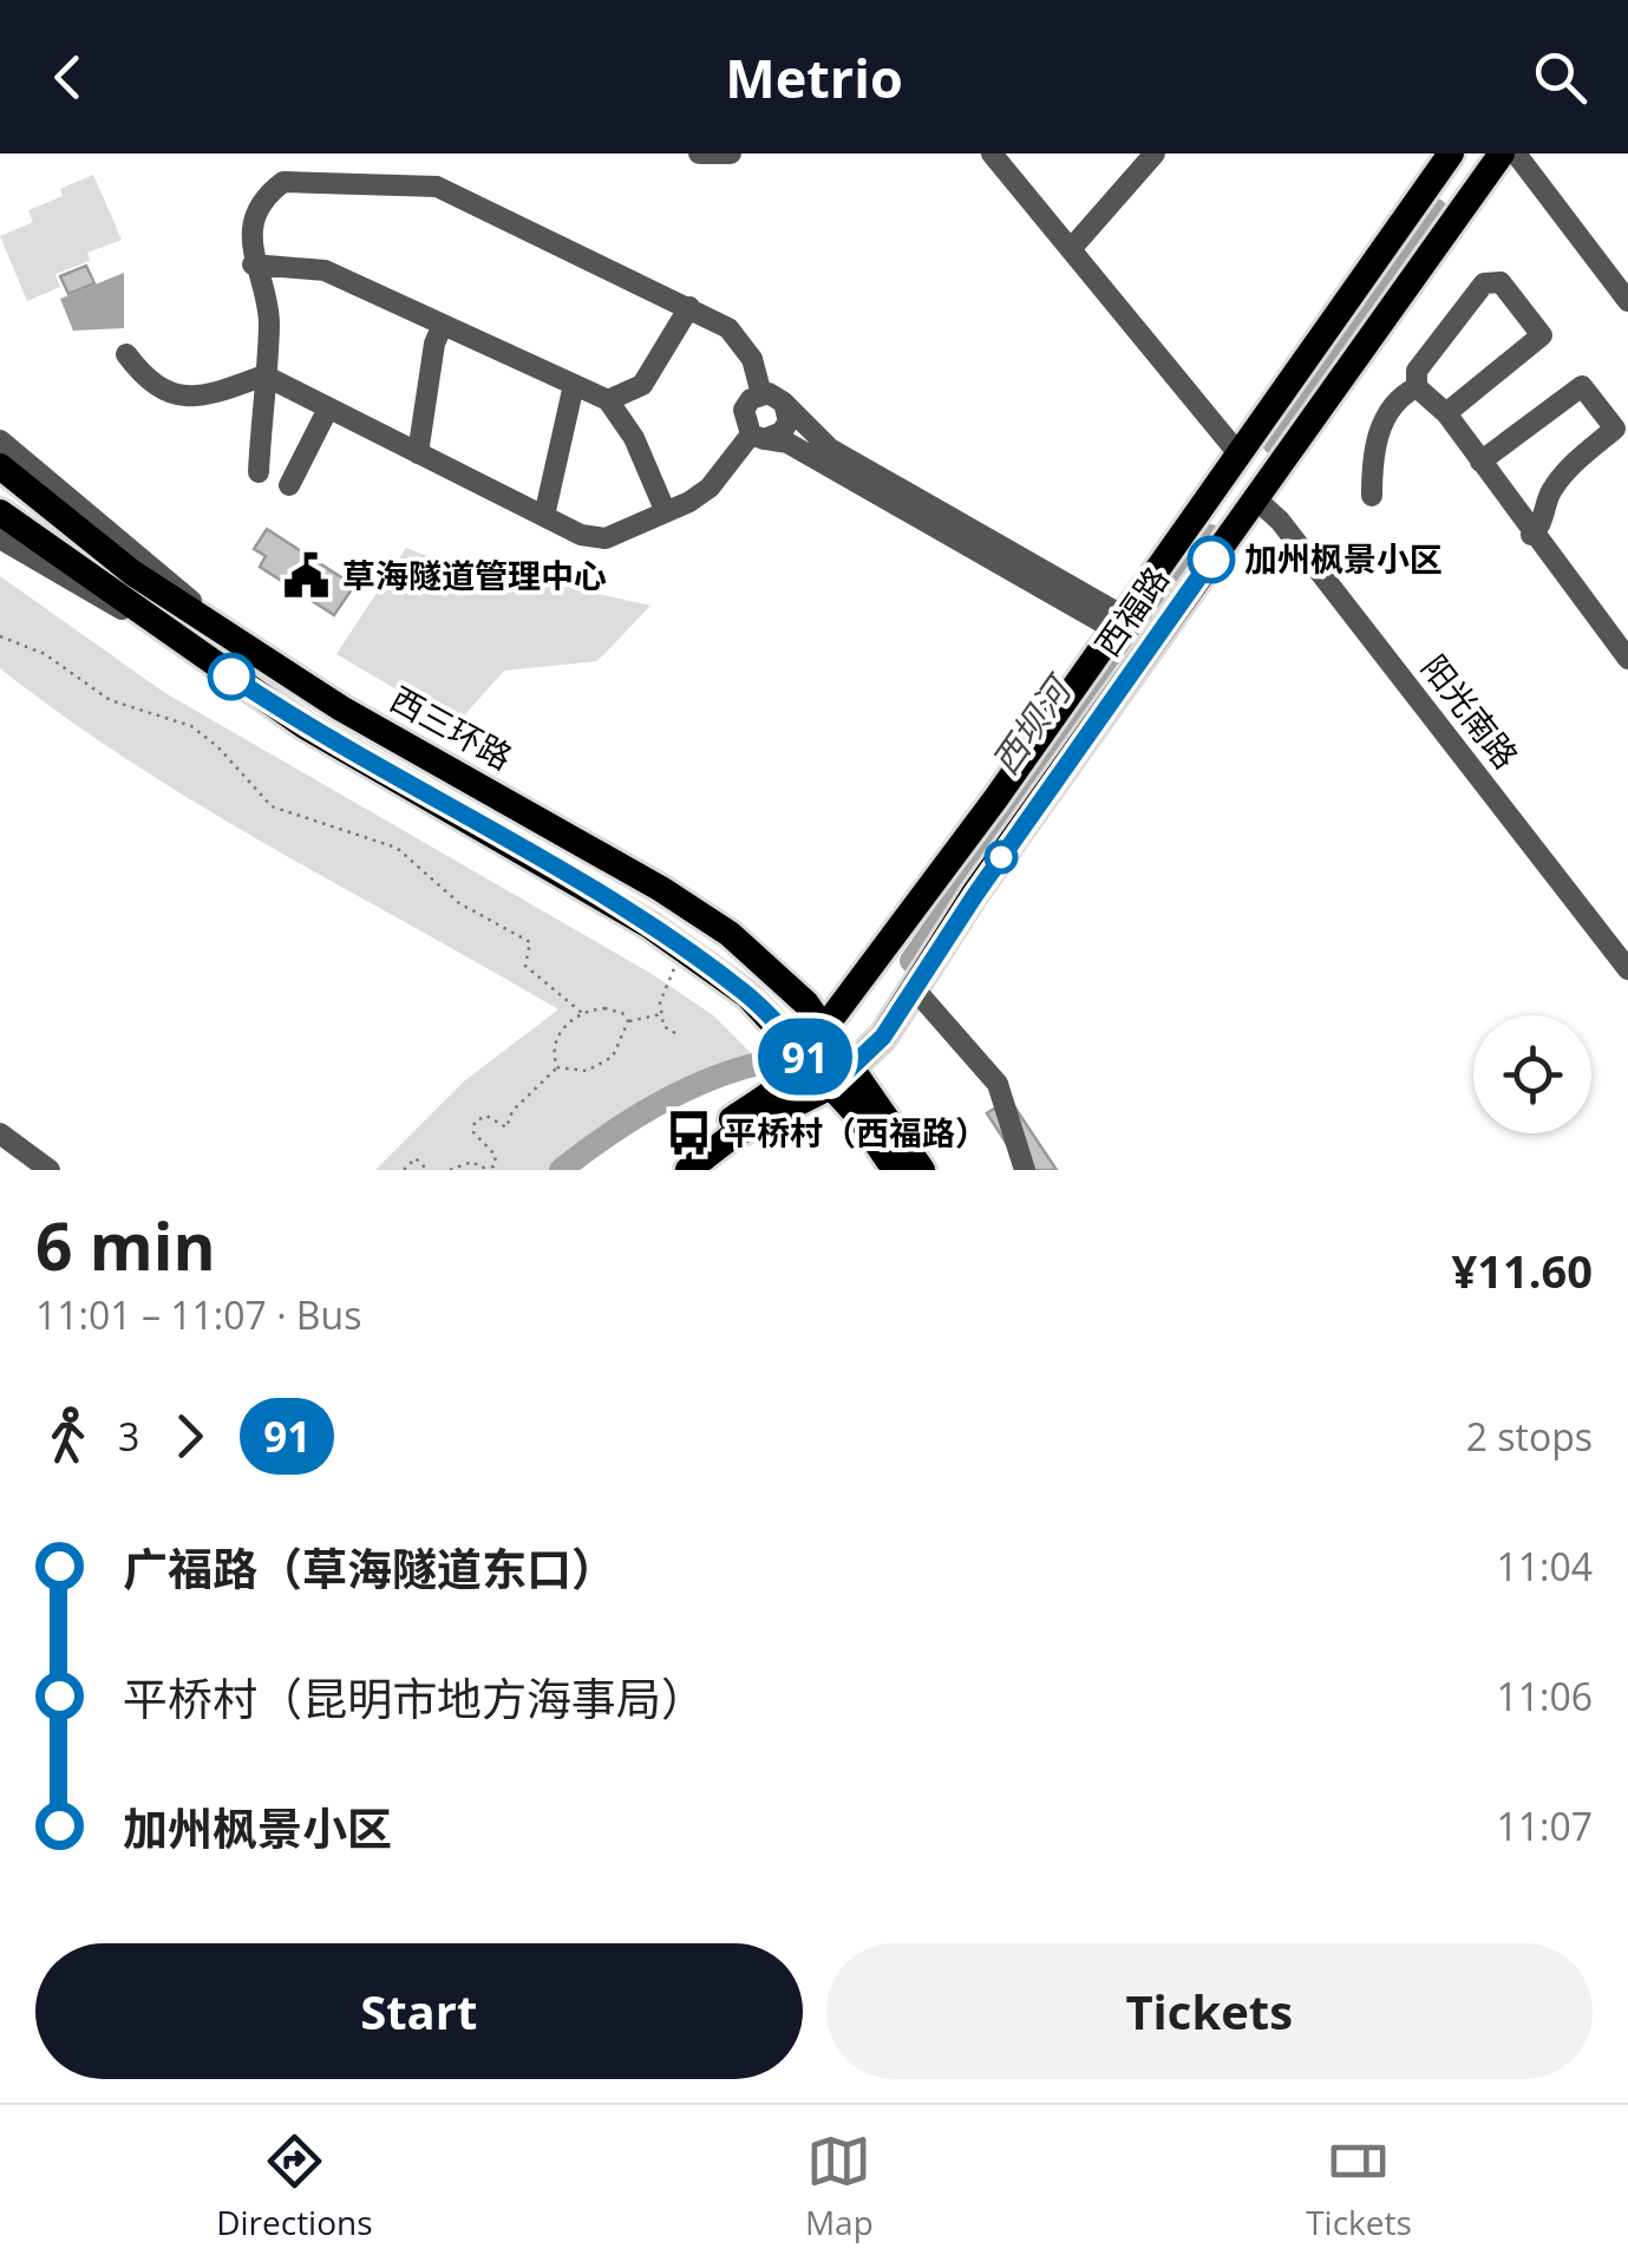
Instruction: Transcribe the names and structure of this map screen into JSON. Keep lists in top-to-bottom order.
{
  "streets": {
    "main road": ["西福路", "西三环路"],
    "street": ["阳光南路"]
  },
  "crossings": [
    ["西福路", "阳光南路"],
    ["西福路", "西三环路"]
  ],
  "water": ["西坝河"],
  "places": {
    "other": ["加州枫景小区"],
    "public building": ["草海隧道管理中心"],
    "bus stop": ["平桥村（西福路）"]
  },
  "lines": ["bus line 91"],
  "page": {
    "header": "Metrio",
    "on_map": "91",
    "heading": ["6 min", "11:01 – 11:07 · Bus", "¥11.60"],
    "legs": ["3", "91", "2 stops"],
    "list": [
      {
        "name": "广福路（草海隧道东口）",
        "value": "11:04"
      },
      {
        "name": "平桥村（昆明市地方海事局）",
        "value": "11:06"
      },
      {
        "name": "加州枫景小区",
        "value": "11:07"
      }
    ],
    "buttons": ["Start", "Tickets"],
    "tabs": ["Directions", "Map", "Tickets"]
  }
}
